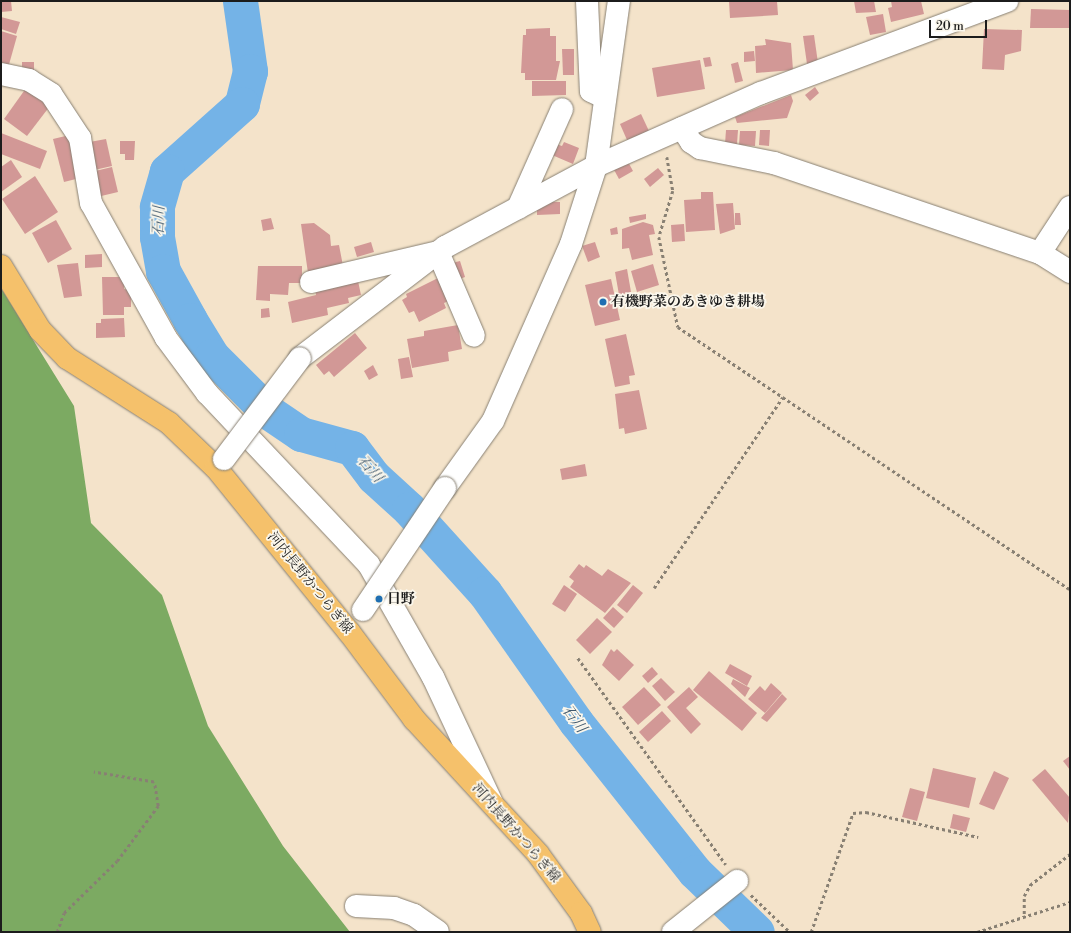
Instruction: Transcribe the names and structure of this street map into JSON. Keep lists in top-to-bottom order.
{
  "streets": {
    "main road": ["河内長野かつらぎ線"]
  },
  "water": ["石川"],
  "places": ["有機野菜のあきゆき耕場", "日野"],
  "scale_bar": "20 m"
}
